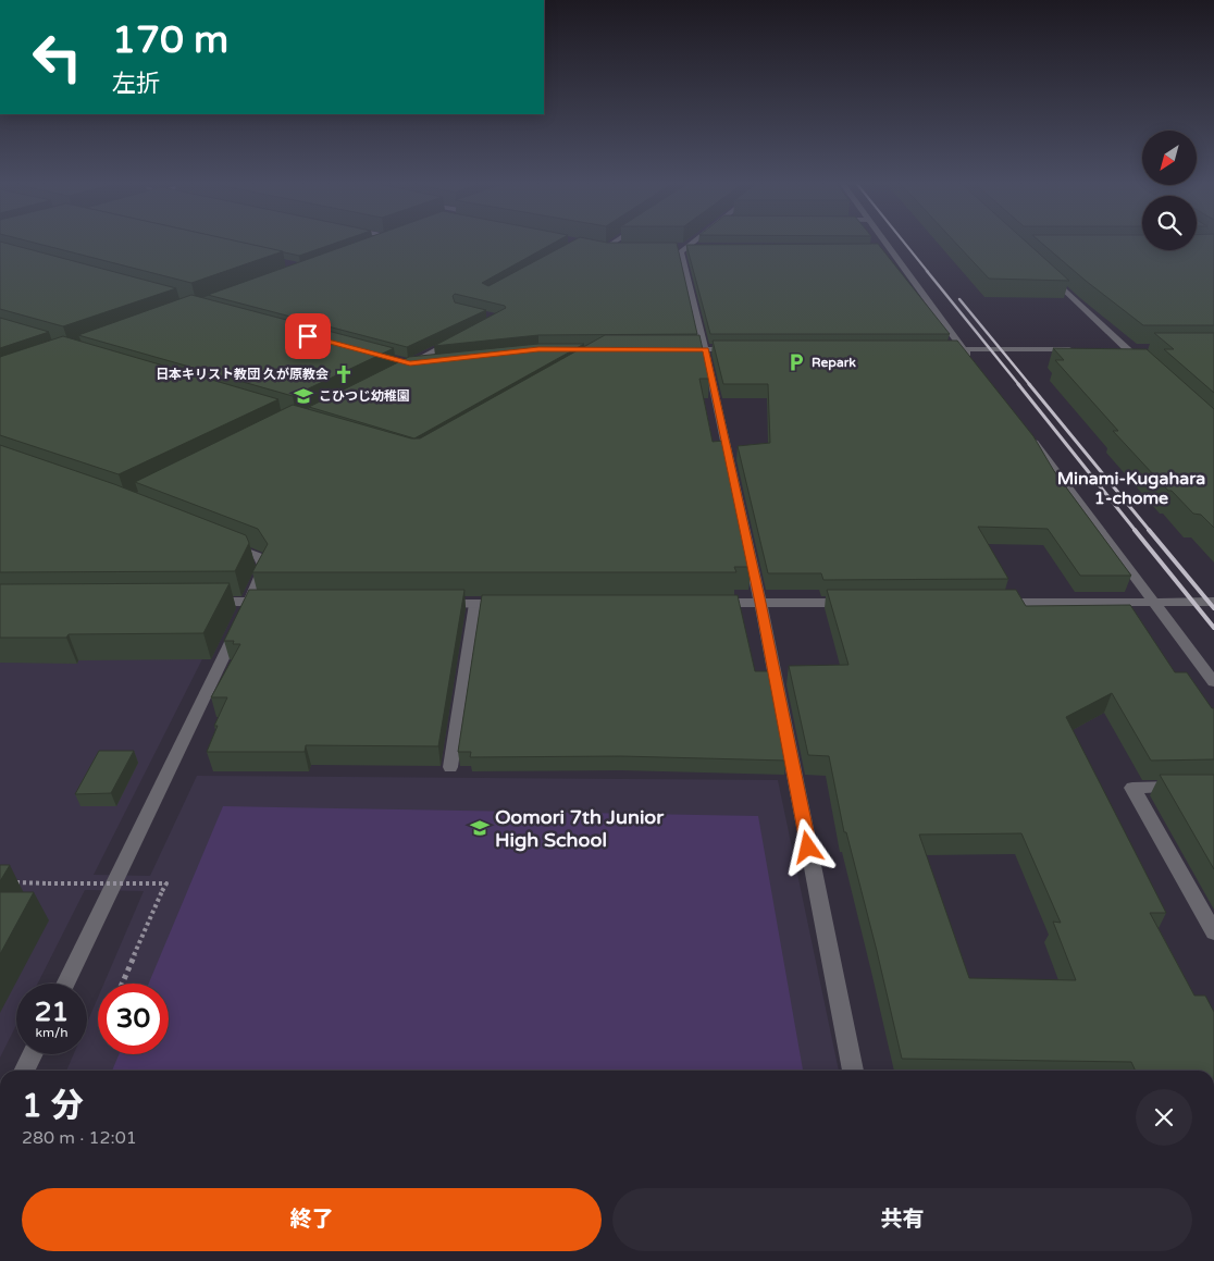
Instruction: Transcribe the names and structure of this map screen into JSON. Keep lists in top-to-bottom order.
{
  "districts": ["Minami-Kugahara 1-chome"],
  "places": {
    "parking": ["Repark"],
    "church": ["日本キリスト教団 久が原教会"],
    "school or university": ["こひつじ幼稚園", "Oomori 7th Junior High School"]
  },
  "north": "bottom left",
  "page": {
    "turn": ["170 m", "左折"],
    "speed": "21 km/h",
    "limit": "30",
    "heading": ["1 分", "280 m · 12:01"],
    "buttons": ["終了", "共有"]
  }
}
